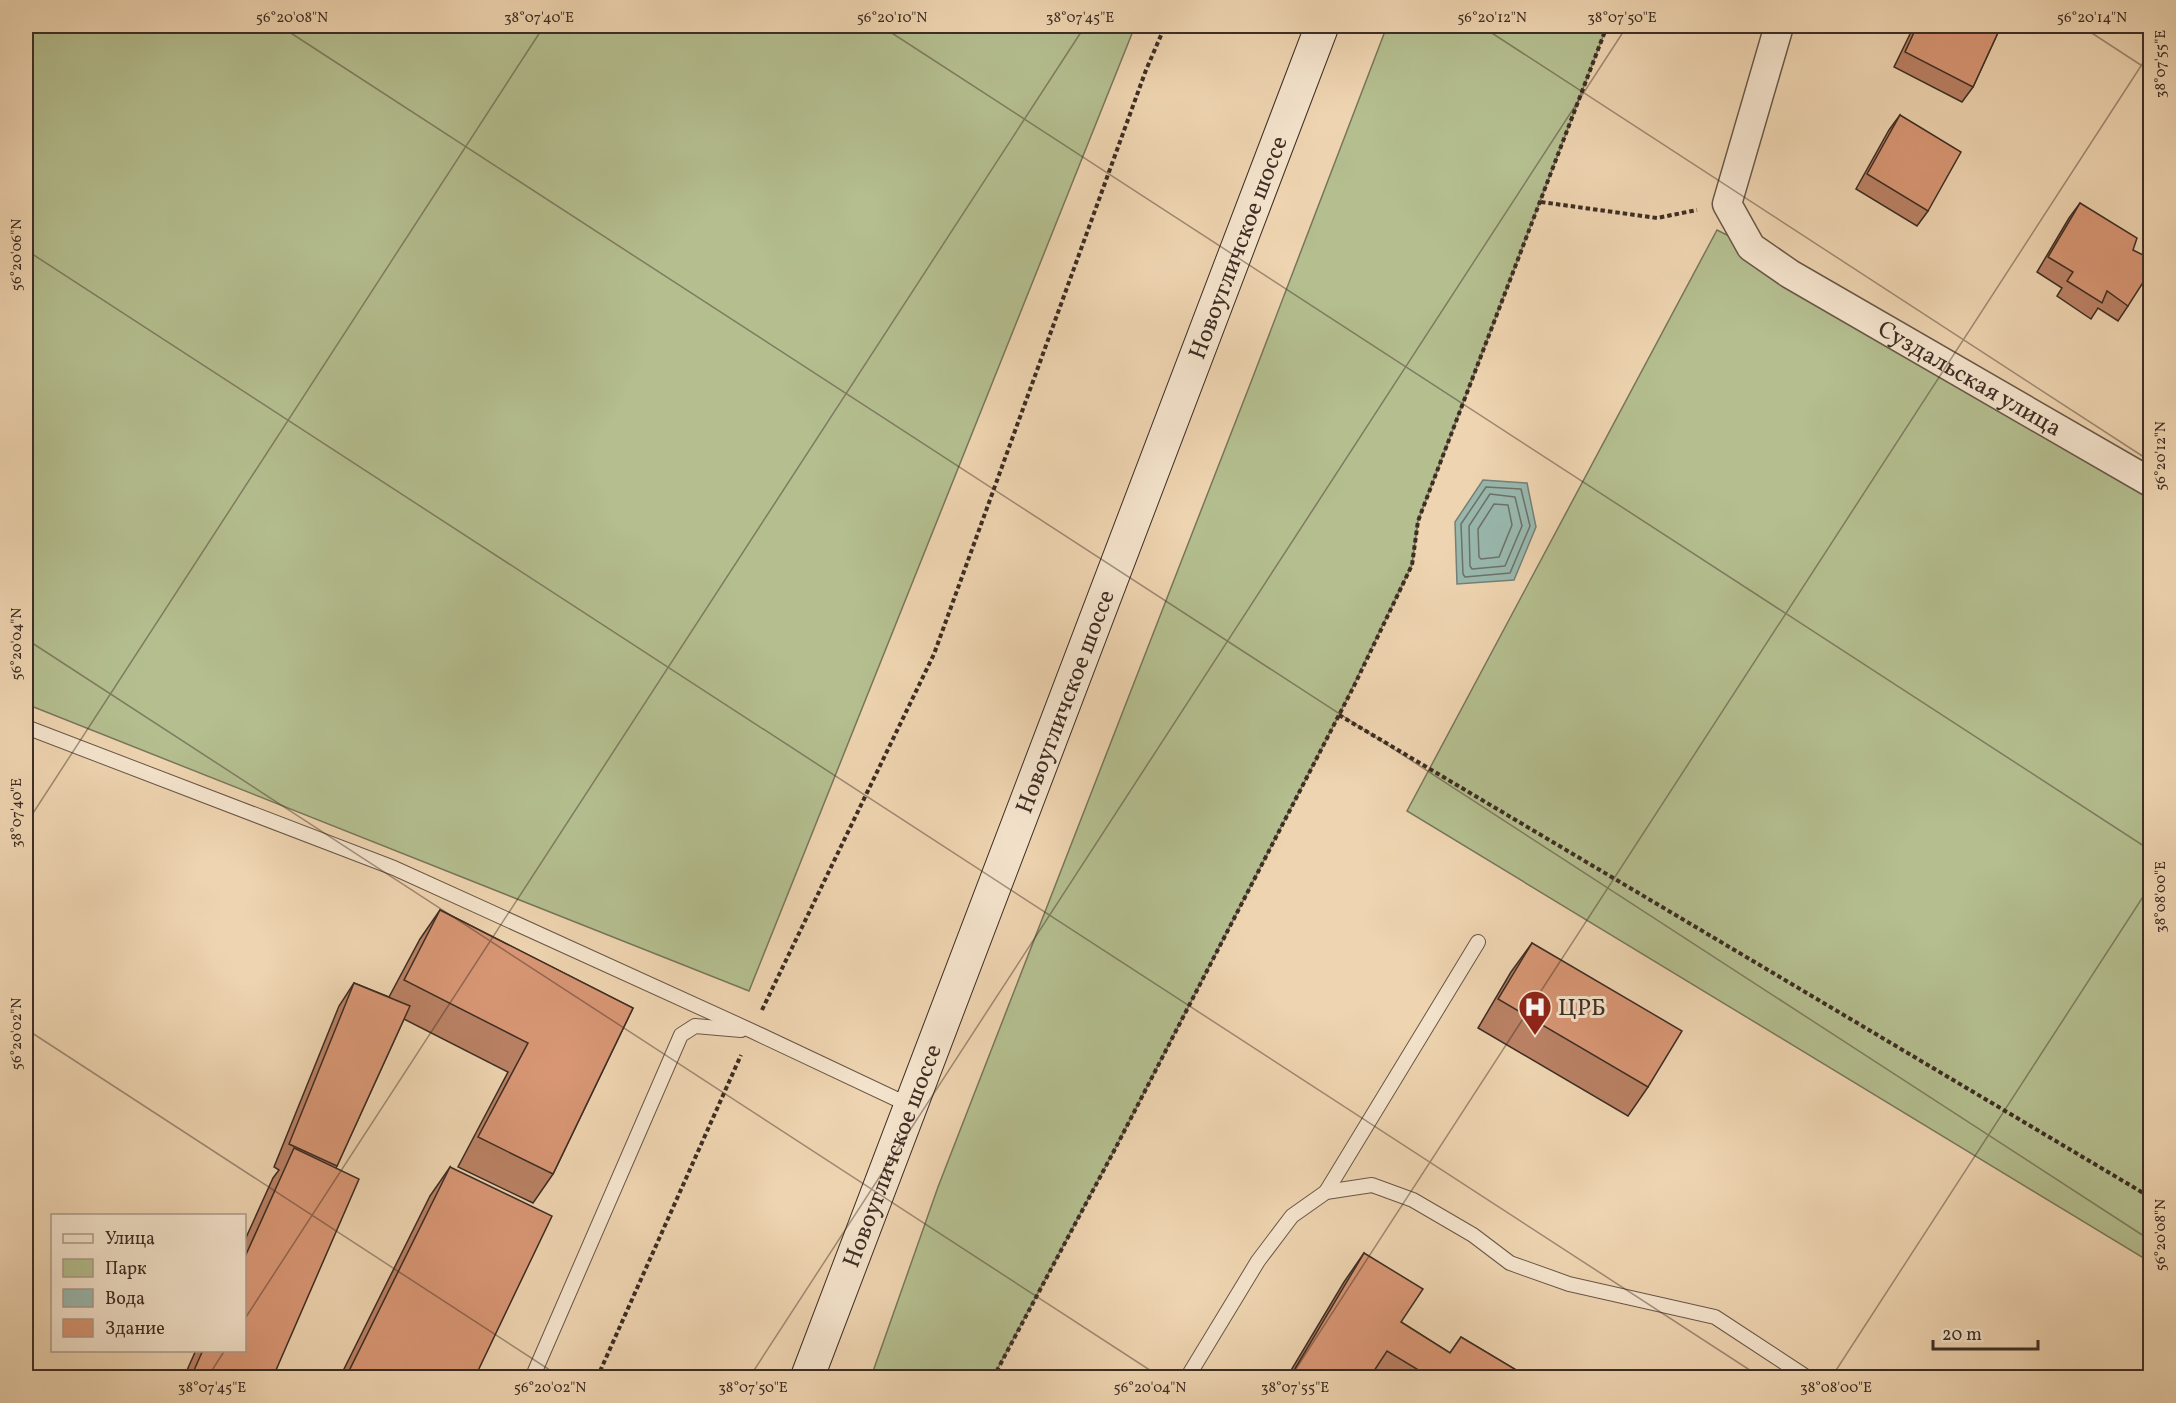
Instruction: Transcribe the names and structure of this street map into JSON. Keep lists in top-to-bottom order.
{
  "streets": {
    "main road": ["Новоугличское шоссе"],
    "street": ["Суздальская улица"]
  },
  "places": {
    "hospital": ["ЦРБ"]
  },
  "legend": [
    "Улица",
    "Парк",
    "Вода",
    "Здание"
  ],
  "scale_bar": "20 m",
  "coordinates": [
    "56°20'08\"N",
    "38°07'40\"E",
    "56°20'10\"N",
    "38°07'45\"E",
    "56°20'12\"N",
    "38°07'50\"E",
    "56°20'14\"N",
    "38°07'55\"E",
    "56°20'06\"N",
    "56°20'04\"N",
    "38°08'00\"E",
    "56°20'02\"N"
  ]
}
